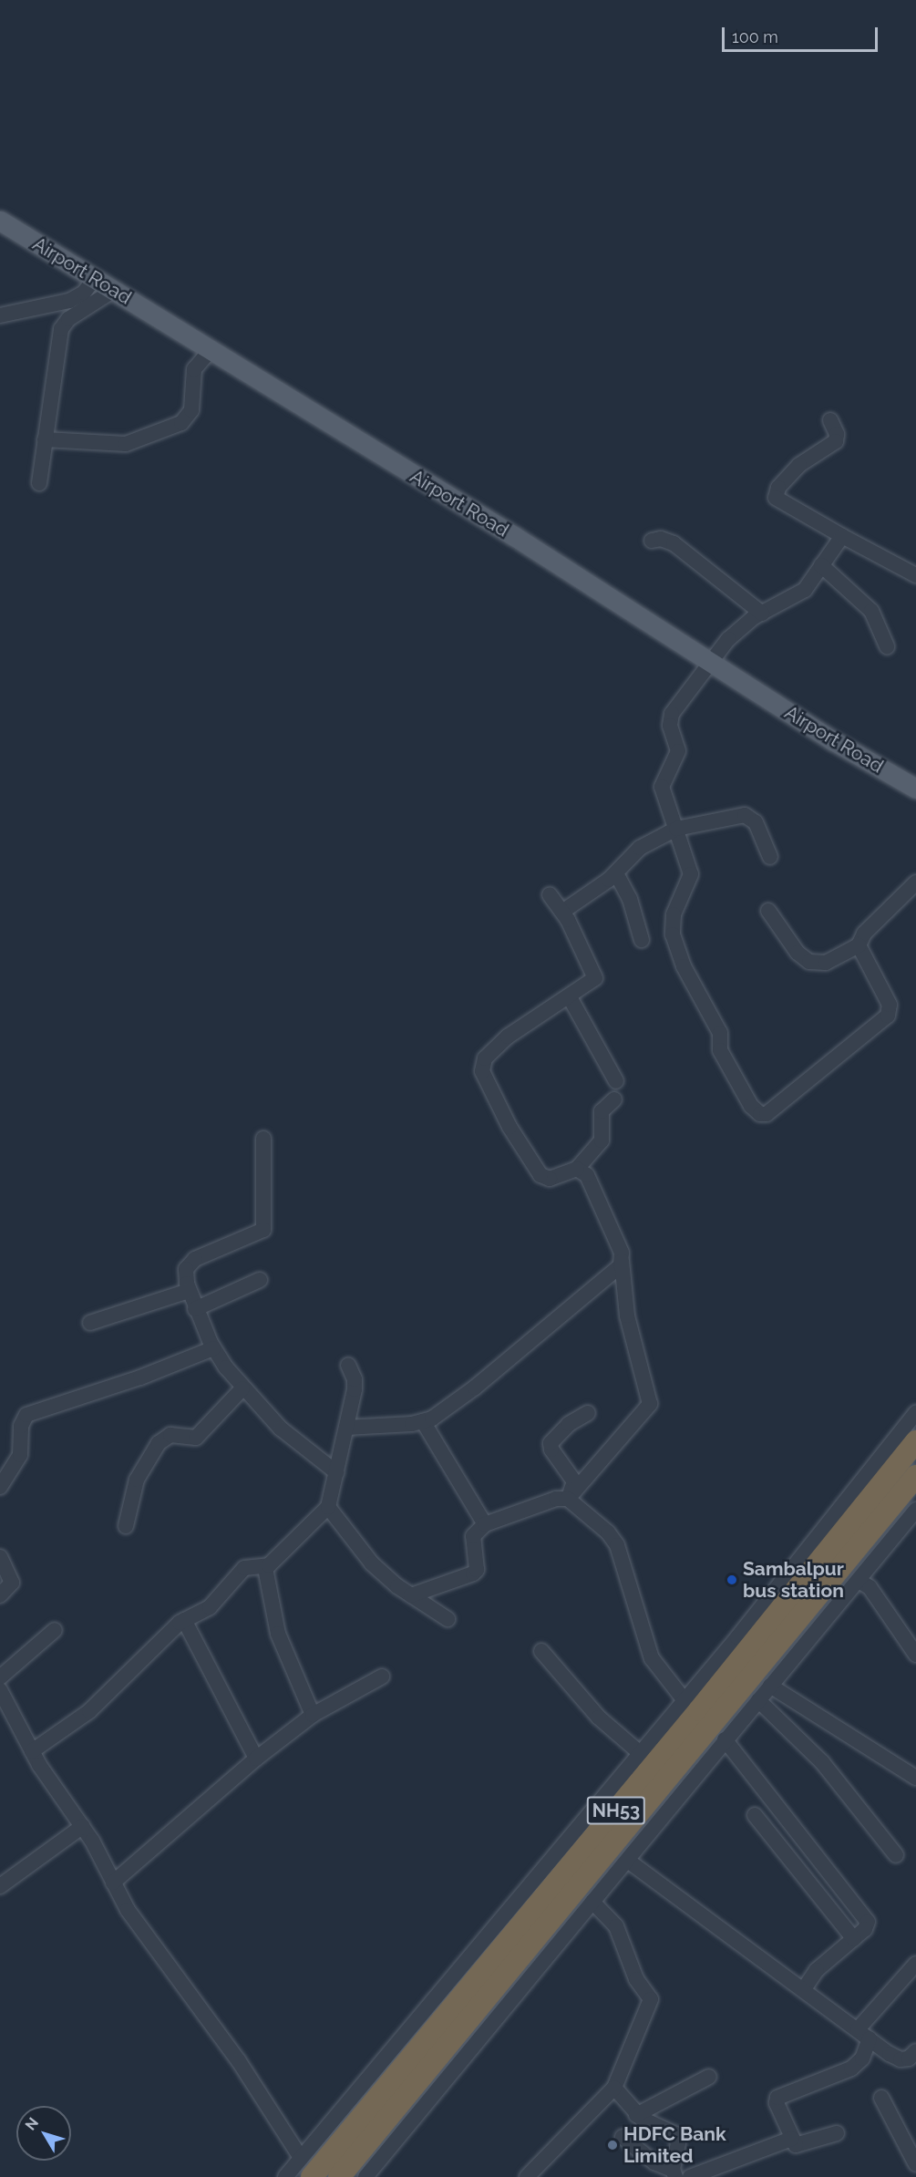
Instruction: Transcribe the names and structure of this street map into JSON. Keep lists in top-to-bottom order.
{
  "streets": {
    "highway": ["NH53"],
    "main road": ["Airport Road"]
  },
  "places": ["Sambalpur bus station", "HDFC Bank Limited"],
  "scale_bar": "100 m",
  "north": "top left"
}
